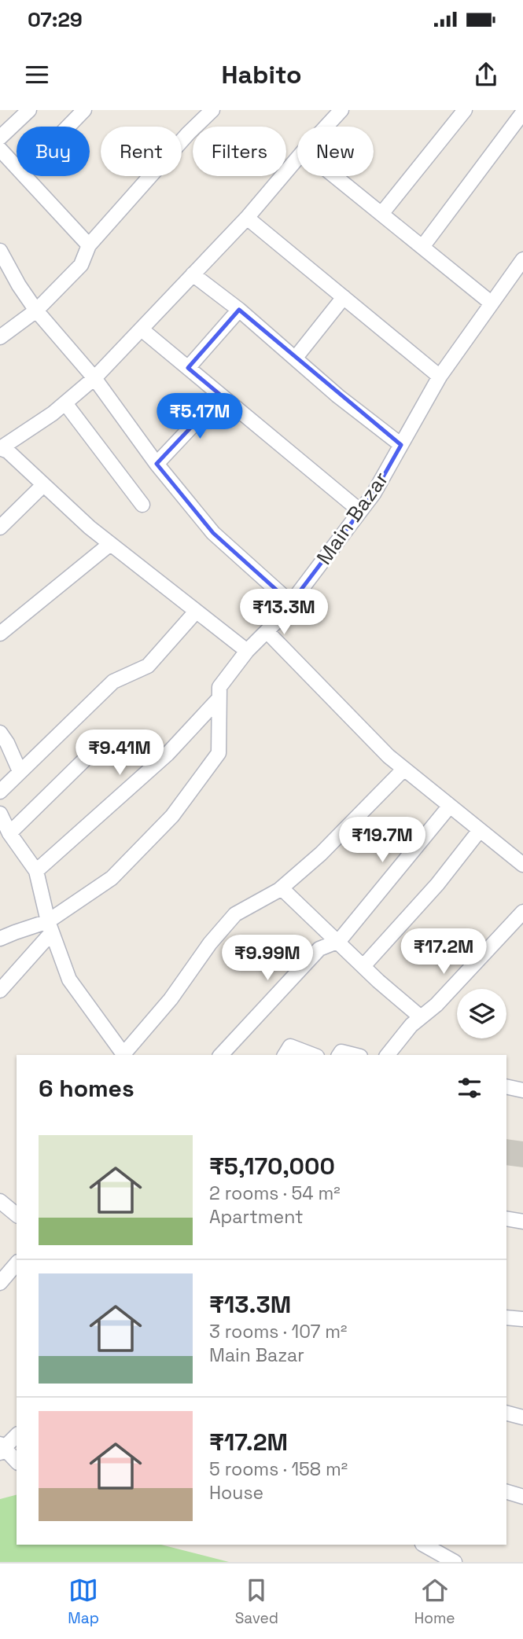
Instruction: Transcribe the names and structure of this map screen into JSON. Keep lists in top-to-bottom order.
{
  "streets": {
    "street": ["Main Bazar"]
  },
  "page": {
    "status": "07:29",
    "header": "Habito",
    "chip": [
      "Buy",
      "Rent",
      "Filters",
      "New"
    ],
    "price": [
      "₹5.17M",
      "₹13.3M",
      "₹9.41M",
      "₹19.7M",
      "₹17.2M",
      "₹9.99M"
    ],
    "heading": "6 homes",
    "list": [
      {
        "name": "₹5,170,000",
        "note": "2 rooms · 54 m² · Apartment"
      },
      {
        "name": "₹13.3M",
        "note": "3 rooms · 107 m² · Main Bazar"
      },
      {
        "name": "₹17.2M",
        "note": "5 rooms · 158 m² · House"
      }
    ],
    "tabs": ["Map", "Saved", "Home"]
  }
}
